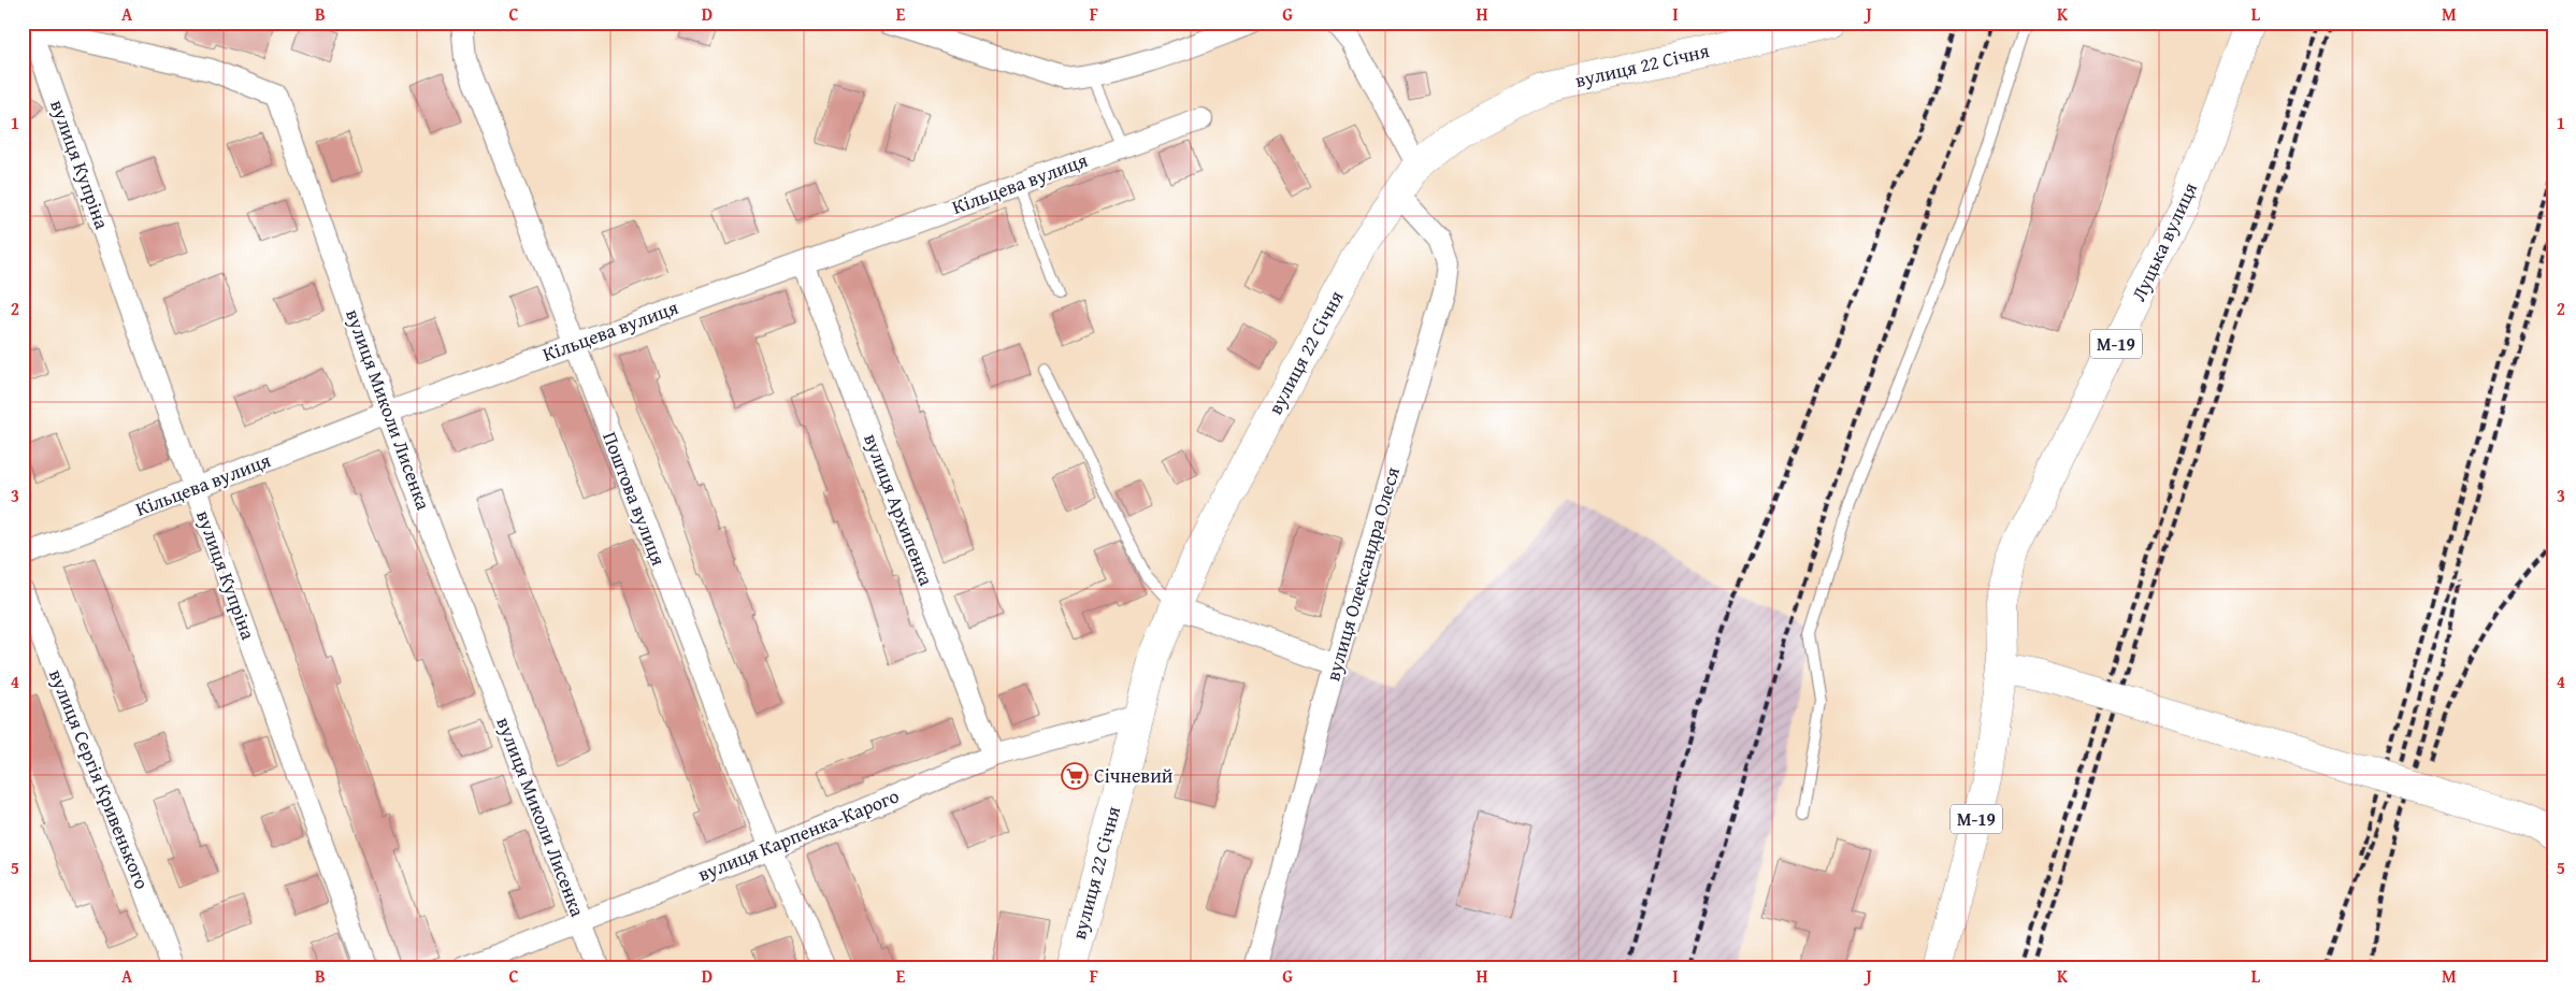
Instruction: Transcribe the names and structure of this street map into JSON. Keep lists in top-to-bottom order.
{
  "streets": {
    "main road": ["вулиця 22 Січня", "Луцька вулиця", "М-19"],
    "street": [
      "вулиця Купріна",
      "Кільцева вулиця",
      "вулиця Миколи Лисенка",
      "Поштова вулиця",
      "вулиця Архипенка",
      "вулиця Олександра Олеся",
      "вулиця Сергія Кривенького",
      "вулиця Карпенка-Карого"
    ]
  },
  "crossings": [
    ["вулиця 22 Січня", "вулиця Олександра Олеся"],
    ["вулиця 22 Січня", "вулиця Карпенка-Карого"],
    ["вулиця Купріна", "Кільцева вулиця"],
    ["вулиця Купріна", "вулиця Миколи Лисенка"],
    ["Кільцева вулиця", "вулиця Миколи Лисенка"],
    ["Кільцева вулиця", "Поштова вулиця"],
    ["Кільцева вулиця", "вулиця Архипенка"],
    ["Луцька вулиця", "М-19"],
    ["вулиця Миколи Лисенка", "вулиця Карпенка-Карого"],
    ["Поштова вулиця", "вулиця Карпенка-Карого"],
    ["вулиця Архипенка", "вулиця Карпенка-Карого"]
  ],
  "places": {
    "supermarket": ["Січневий"]
  },
  "grid": {
    "columns": [
      "A",
      "B",
      "C",
      "D",
      "E",
      "F",
      "G",
      "H",
      "I",
      "J",
      "K",
      "L",
      "M"
    ],
    "rows": [
      "1",
      "2",
      "3",
      "4",
      "5"
    ]
  }
}
